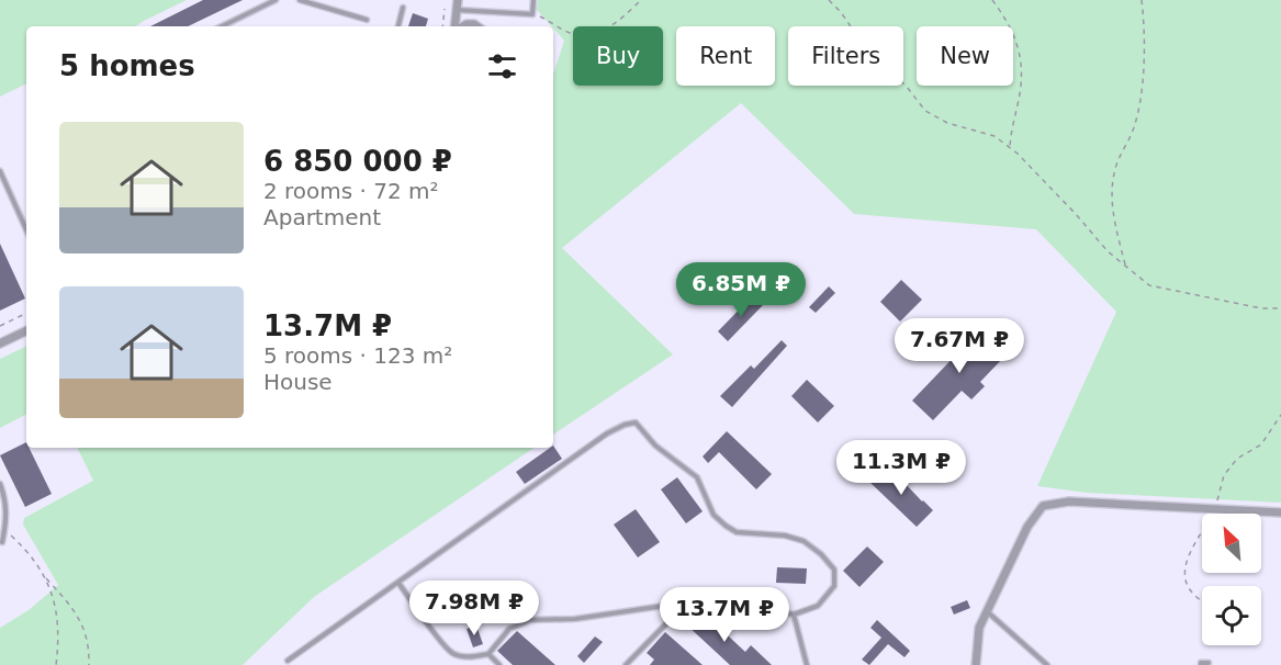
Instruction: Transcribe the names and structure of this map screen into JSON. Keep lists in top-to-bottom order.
{
  "north": "top left",
  "page": {
    "chip": [
      "Buy",
      "Rent",
      "Filters",
      "New"
    ],
    "heading": "5 homes",
    "list": [
      {
        "name": "6 850 000 ₽",
        "note": "2 rooms · 72 m² · Apartment"
      },
      {
        "name": "13.7M ₽",
        "note": "5 rooms · 123 m² · House"
      }
    ],
    "price": [
      "6.85M ₽",
      "7.67M ₽",
      "11.3M ₽",
      "7.98M ₽",
      "13.7M ₽"
    ]
  }
}
